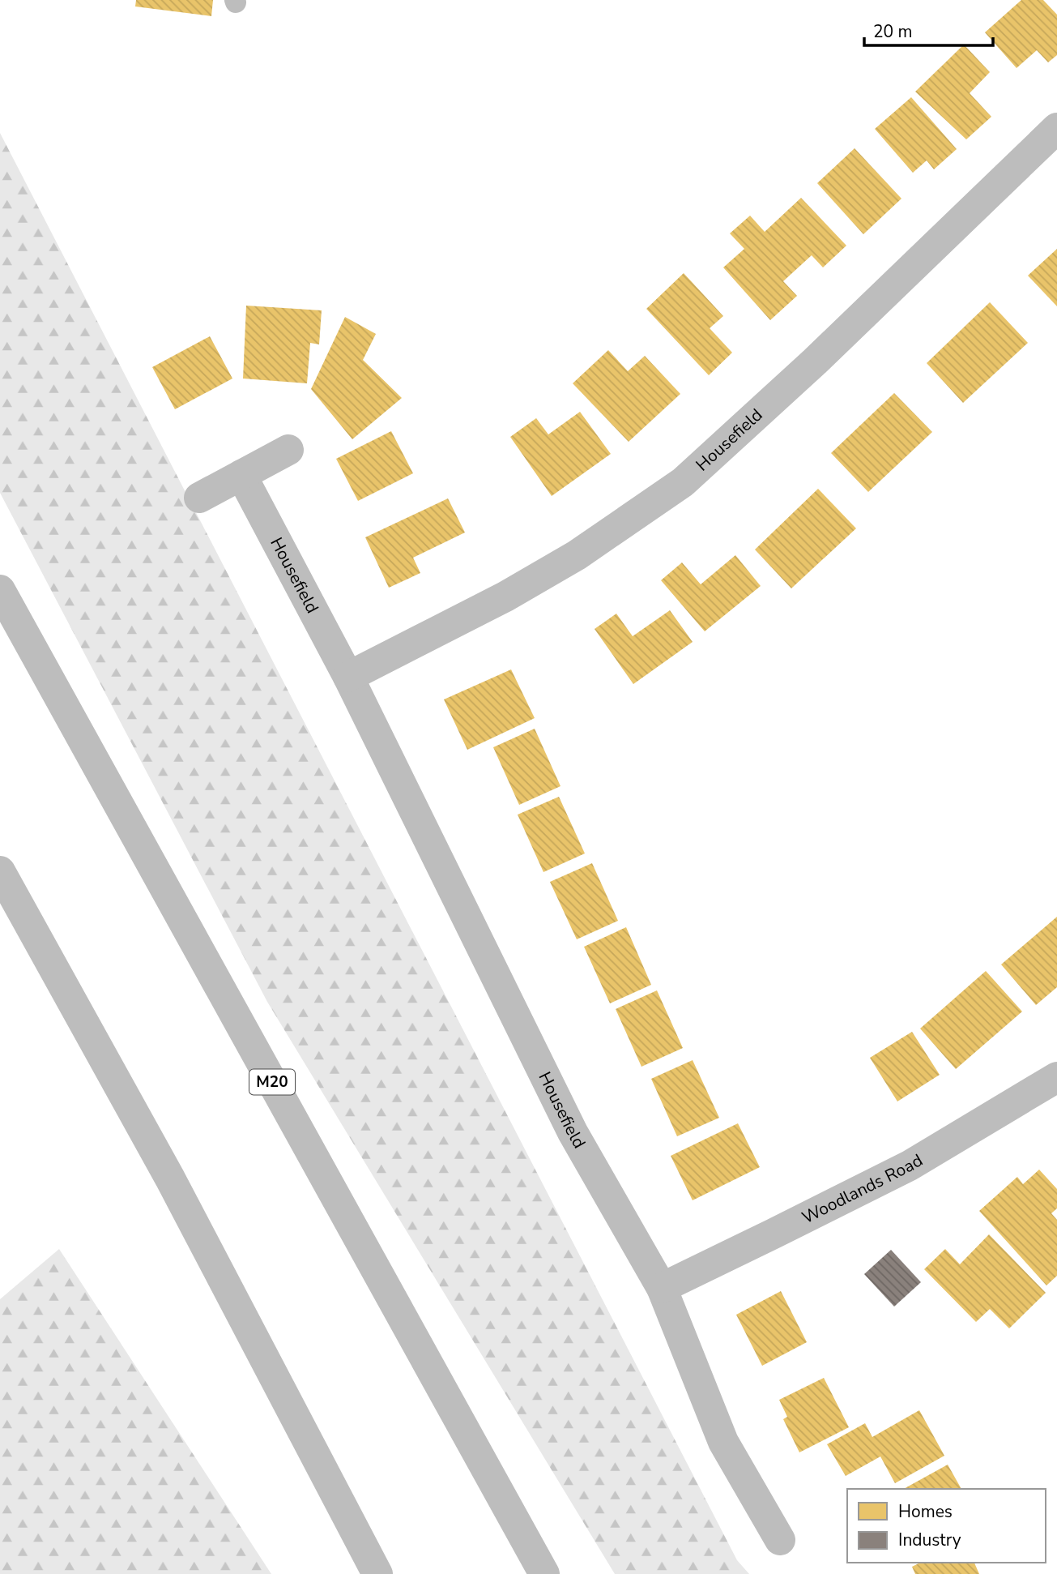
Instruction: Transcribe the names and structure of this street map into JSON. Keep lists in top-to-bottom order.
{
  "streets": {
    "main road": ["Housefield", "M20", "Woodlands Road"]
  },
  "crossings": [
    ["Housefield", "Woodlands Road"]
  ],
  "legend": ["Homes", "Industry"],
  "scale_bar": "20 m"
}
